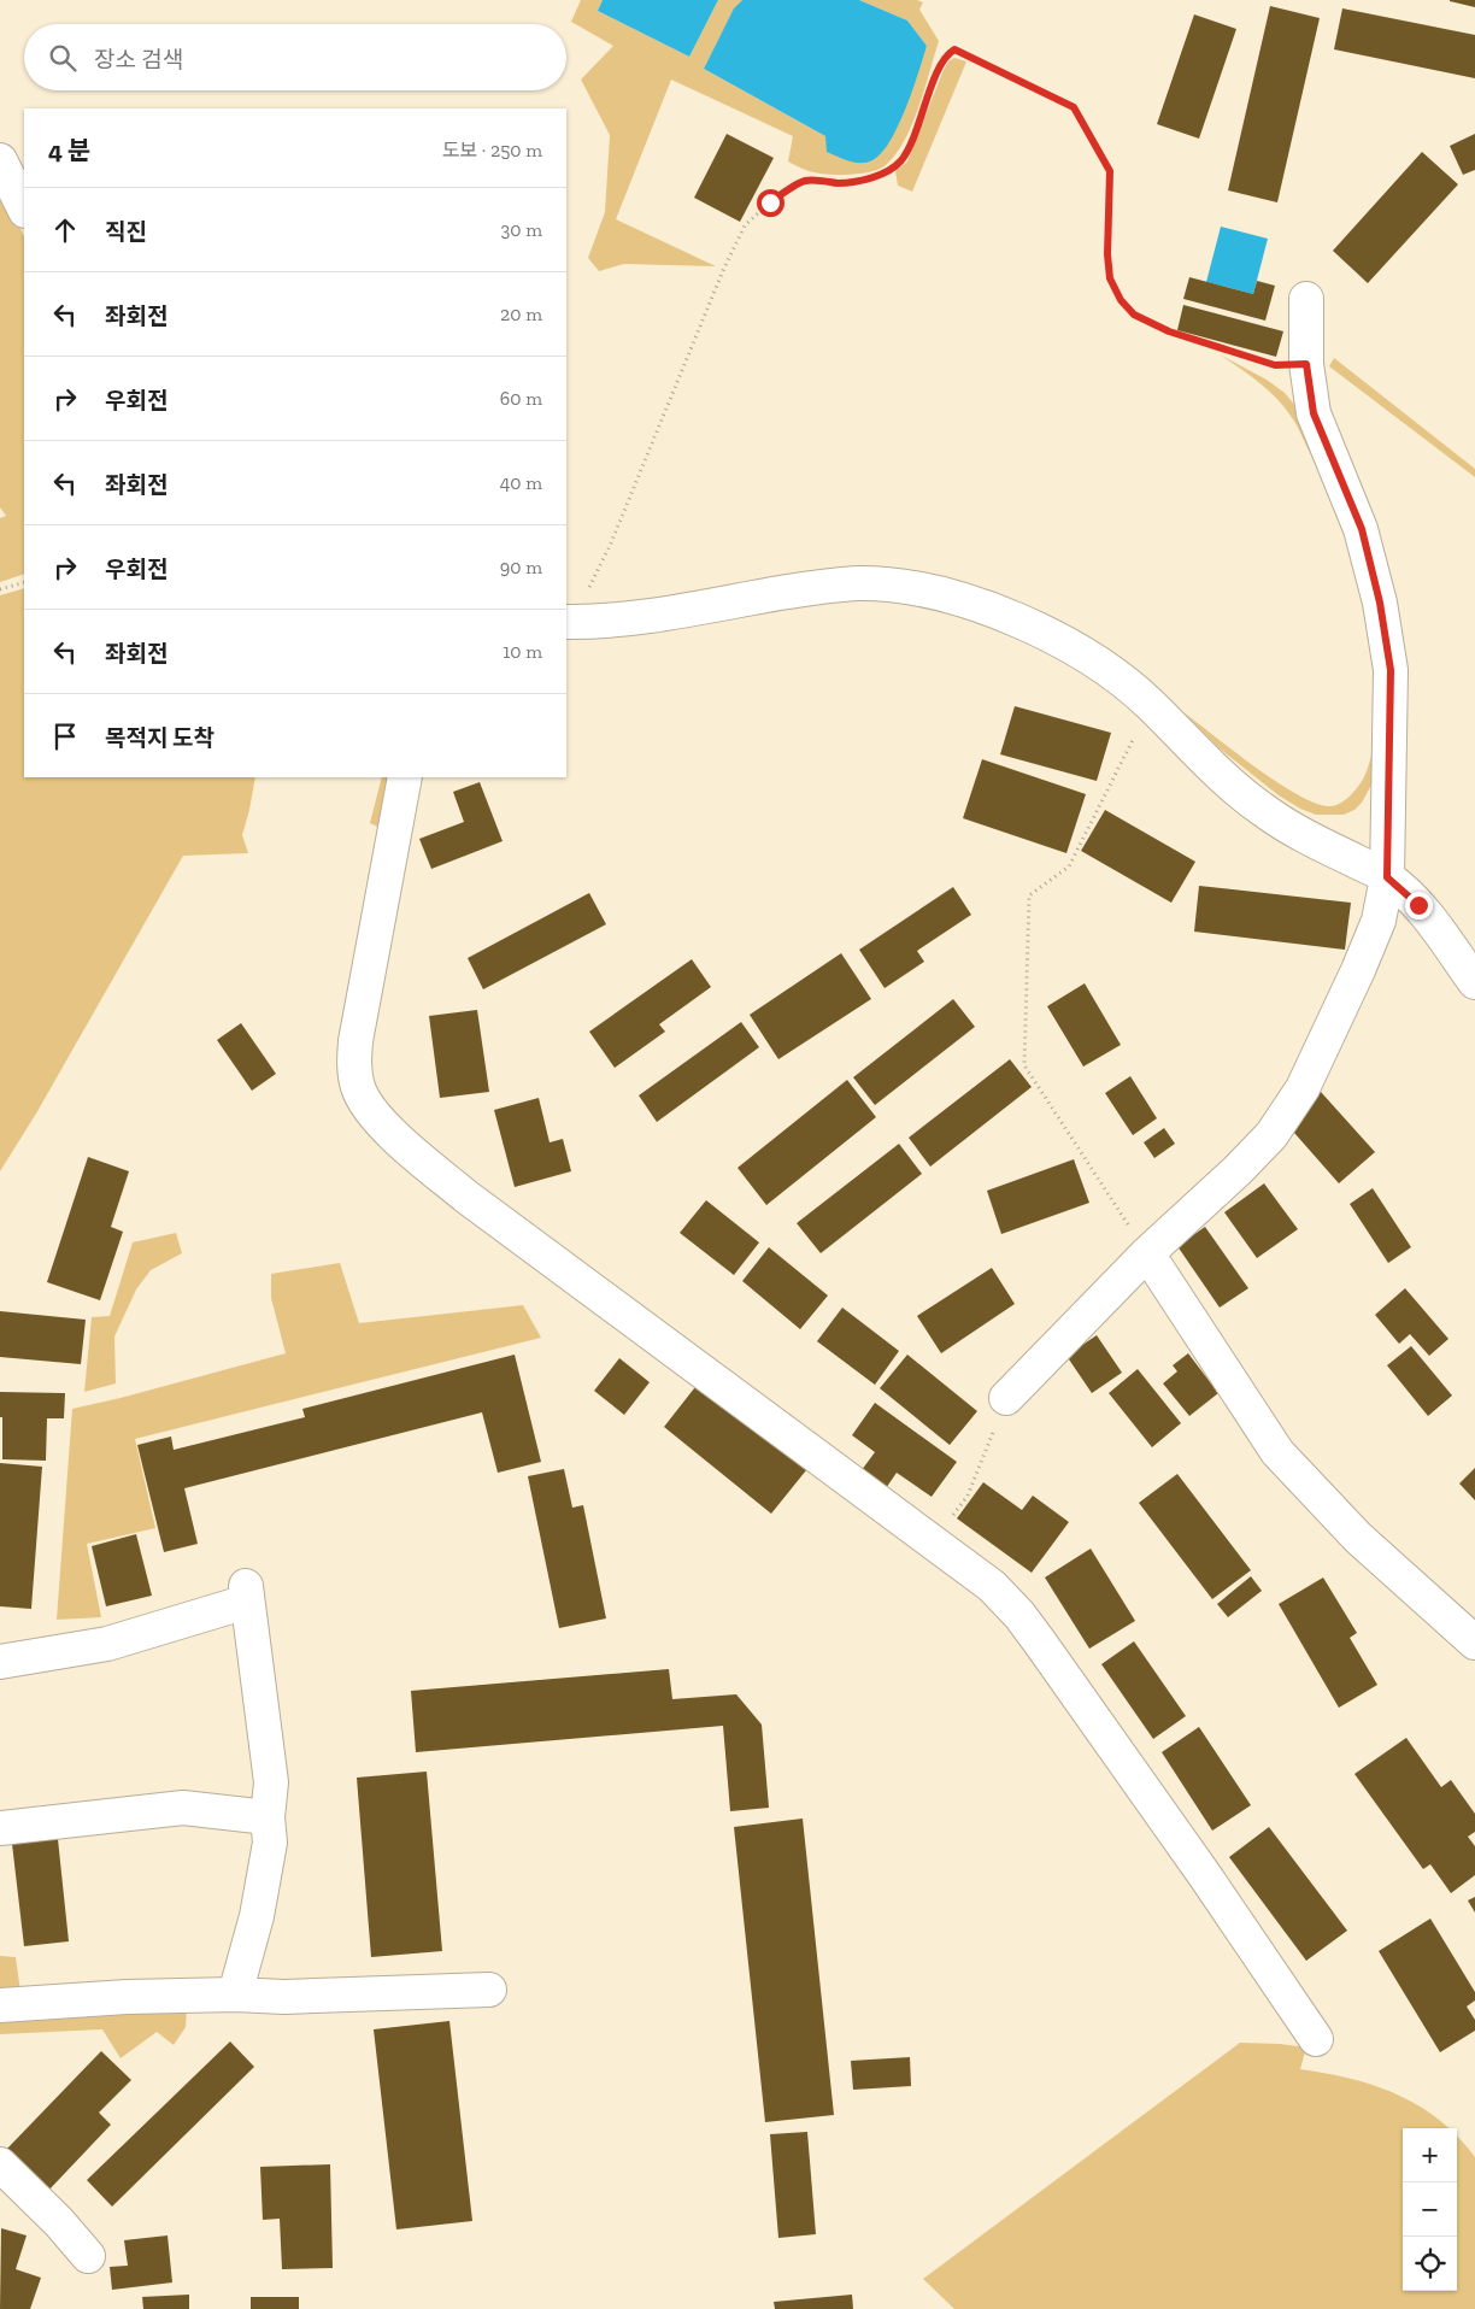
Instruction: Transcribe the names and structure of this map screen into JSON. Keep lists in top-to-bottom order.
{
  "page": {
    "search": "장소 검색",
    "heading": ["4 분", "도보 · 250 m"],
    "list": [
      ["직진", "30 m"],
      ["좌회전", "20 m"],
      ["우회전", "60 m"],
      ["좌회전", "40 m"],
      ["우회전", "90 m"],
      ["좌회전", "10 m"],
      "목적지 도착"
    ],
    "map_buttons": ["+", "−"]
  }
}
